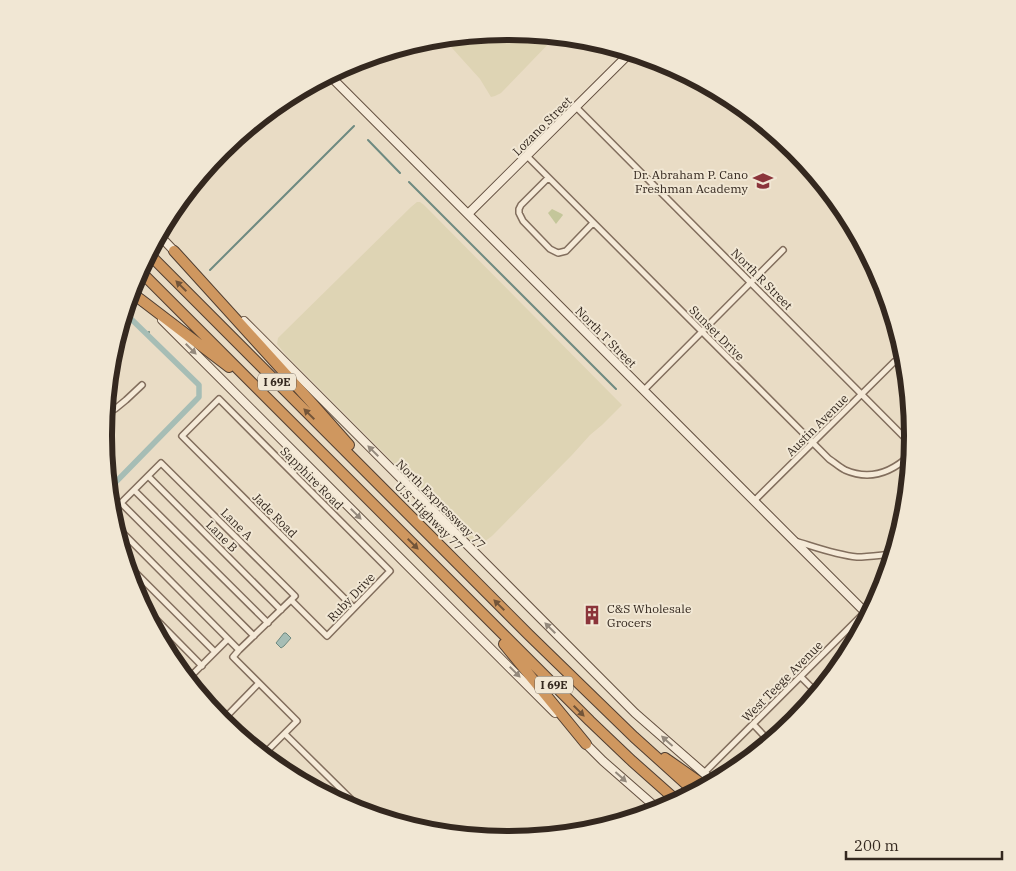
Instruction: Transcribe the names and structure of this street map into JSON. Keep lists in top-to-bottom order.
{
  "streets": {
    "highway": ["I 69E", "U.S. Highway 77"],
    "main road": ["Lozano Street", "North T Street", "North Expressway 77"],
    "street": [
      "North R Street",
      "Sunset Drive",
      "Austin Avenue",
      "Sapphire Road",
      "Jade Road",
      "Lane A",
      "Lane B",
      "Ruby Drive",
      "West Teege Avenue"
    ]
  },
  "crossings": [
    ["Lozano Street", "North R Street"],
    ["Lozano Street", "Sunset Drive"],
    ["Lozano Street", "North T Street"],
    ["North R Street", "Austin Avenue"],
    ["Sunset Drive", "Austin Avenue"],
    ["North T Street", "Austin Avenue"],
    ["Sapphire Road", "Jade Road"],
    ["Sapphire Road", "Ruby Drive"],
    ["North Expressway 77", "West Teege Avenue"],
    ["Jade Road", "Ruby Drive"],
    ["Lane A", "Lane B"],
    ["Lane A", "Ruby Drive"]
  ],
  "places": {
    "school or university": ["Dr. Abraham P. Cano Freshman Academy"],
    "building": ["C&S Wholesale Grocers"]
  },
  "scale_bar": "200 m"
}
